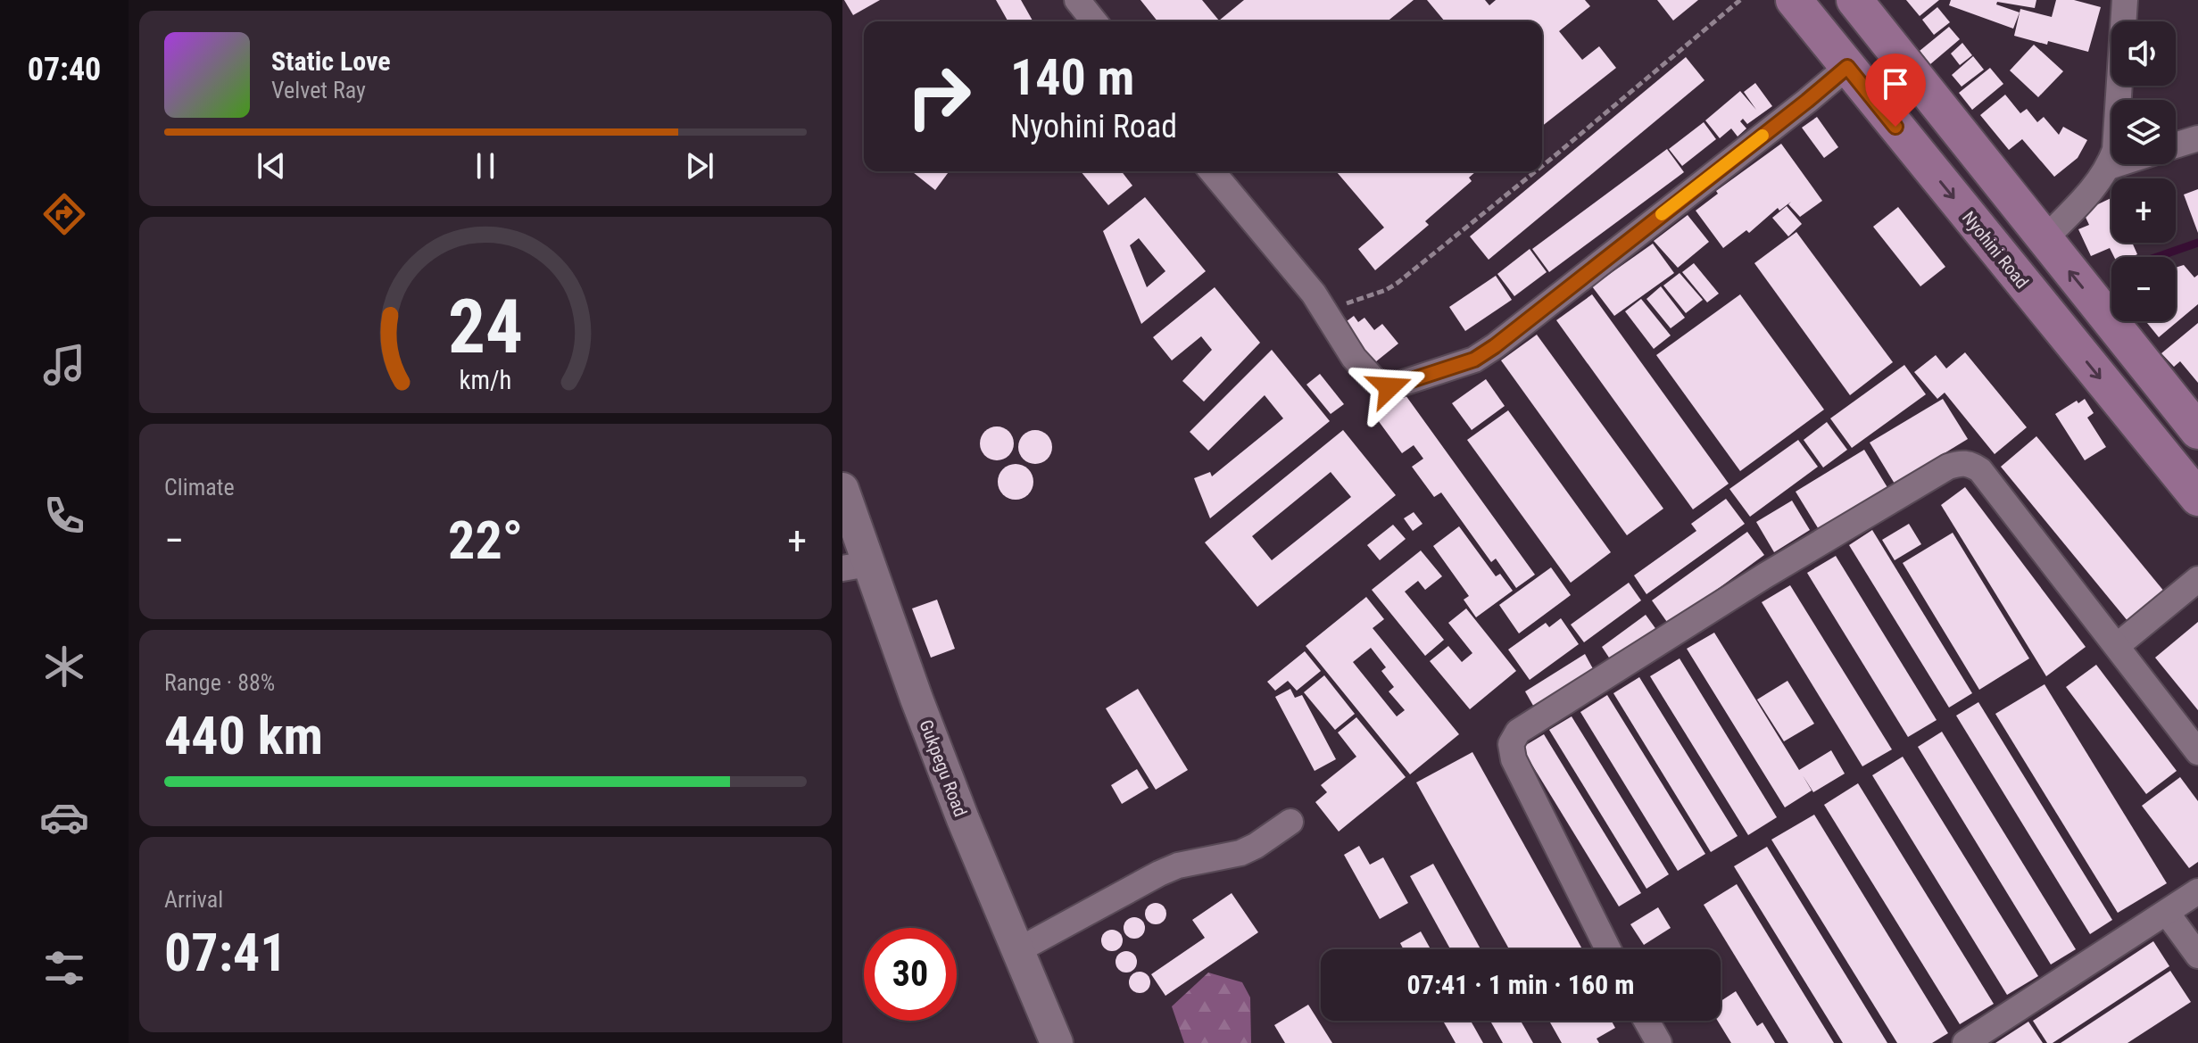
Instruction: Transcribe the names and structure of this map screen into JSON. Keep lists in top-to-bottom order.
{
  "streets": {
    "main road": ["Nyohini Road"],
    "street": ["Gukpegu Road"]
  },
  "page": {
    "tabs": "07:40",
    "map_buttons": ["+", "−"],
    "turn": ["140 m", "Nyohini Road"],
    "song": ["Static Love", "Velvet Ray"],
    "tile": [
      "Climate",
      ["Range · 88%", "440 km"],
      ["Arrival", "07:41"]
    ],
    "heat": ["−", "22°", "+"],
    "limit": "30",
    "trip": "07:41 · 1 min · 160 m",
    "gauge": ["24", "km/h"]
  }
}
